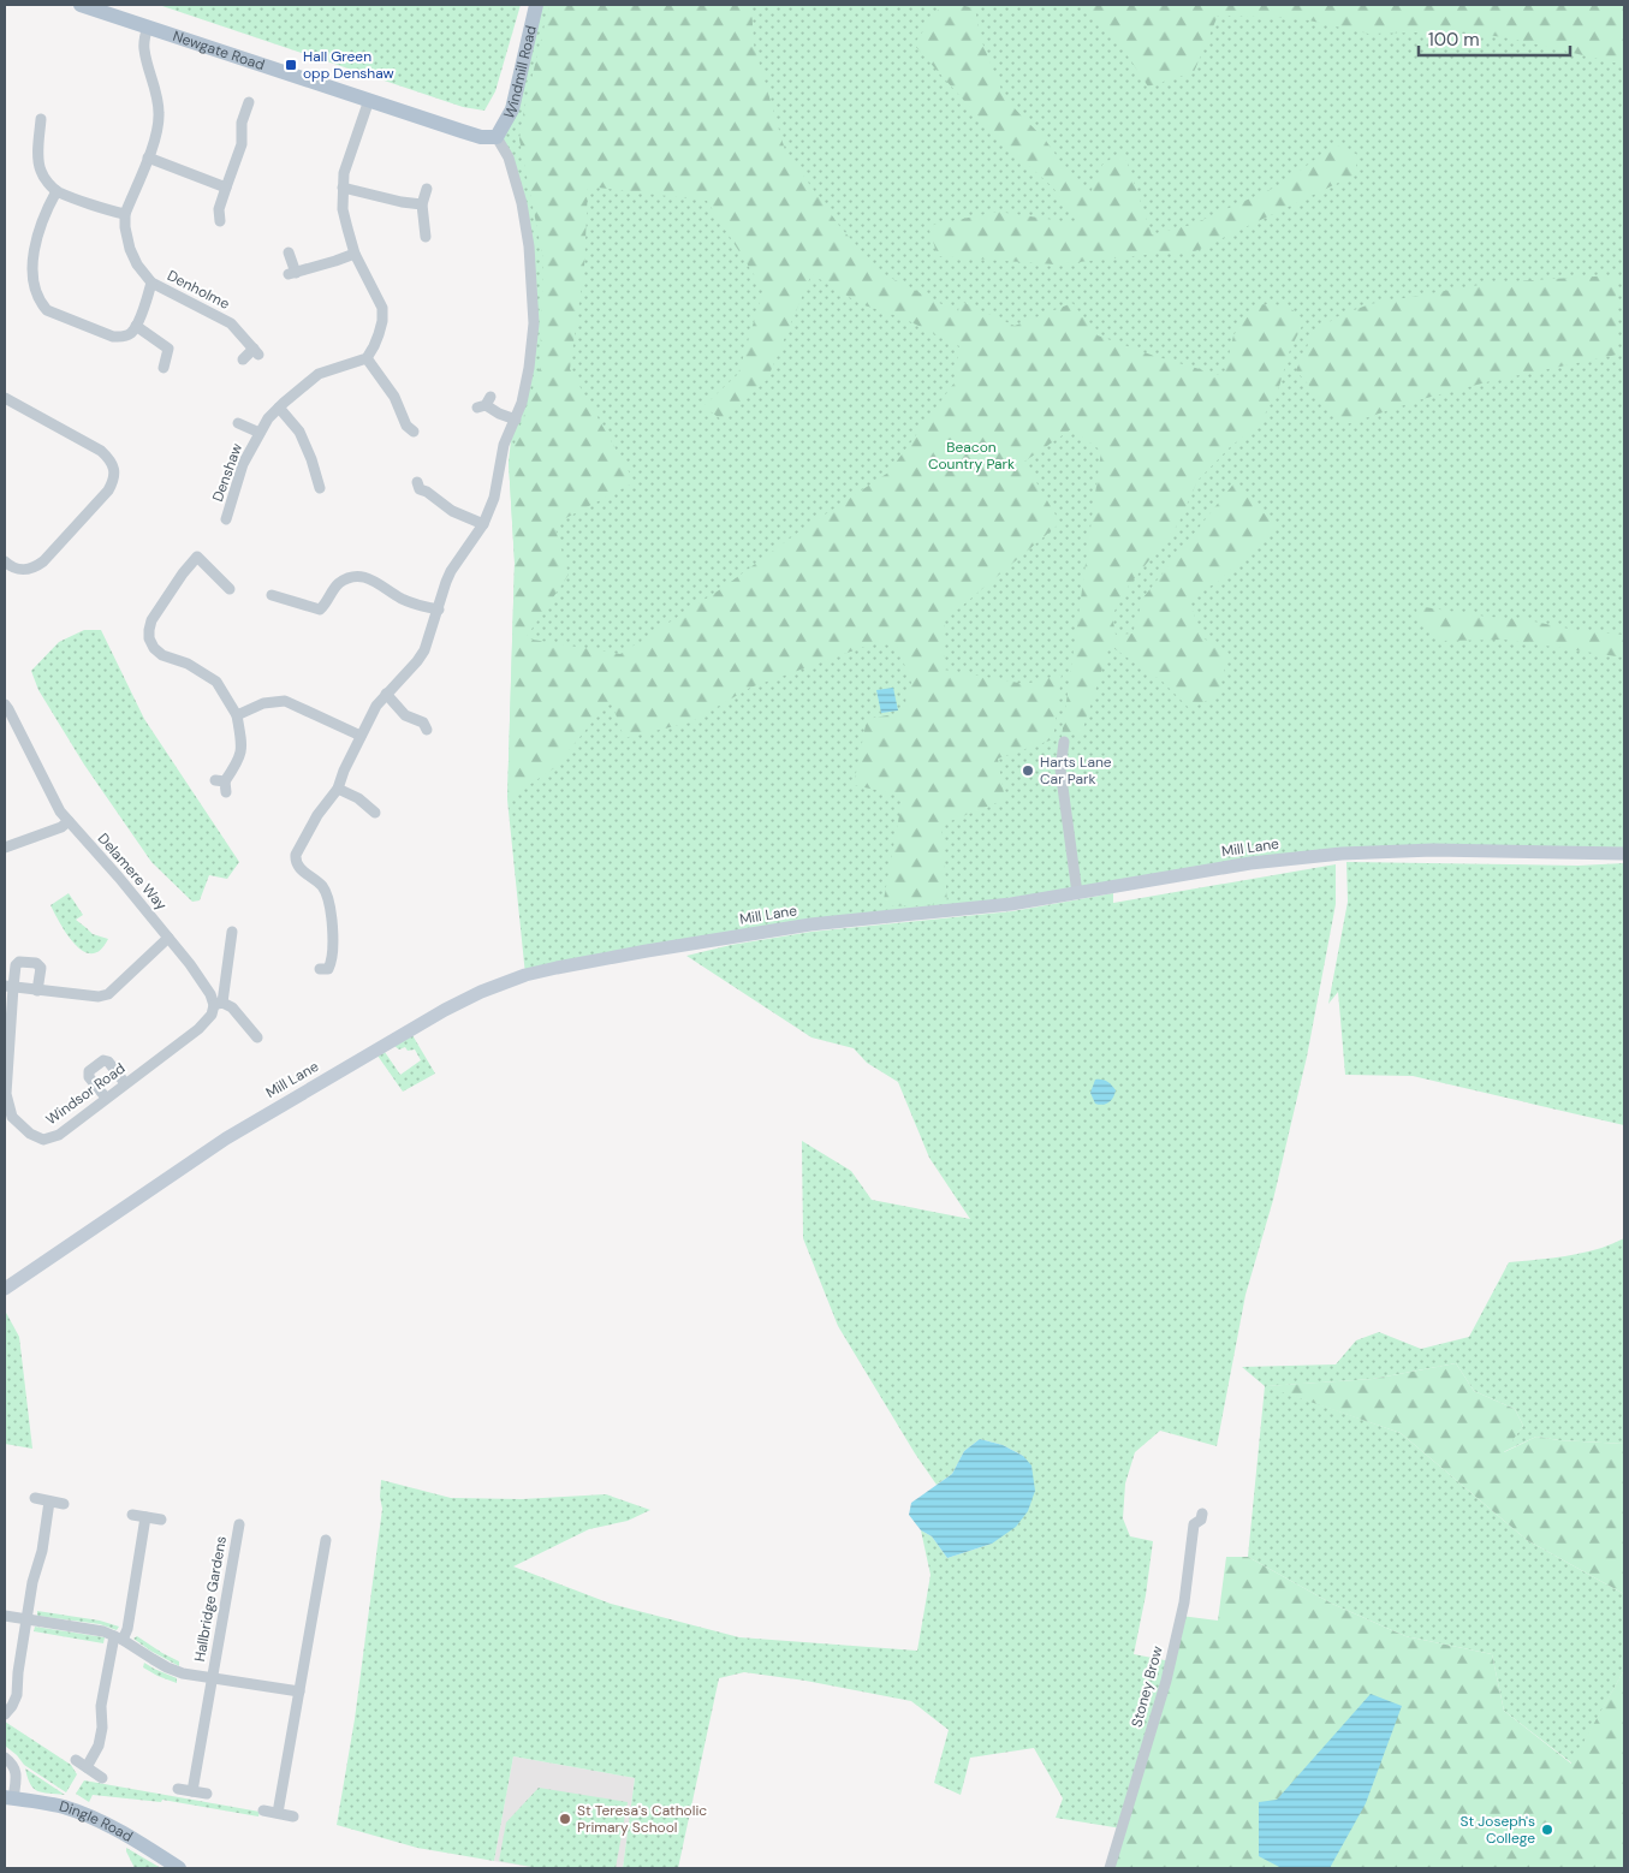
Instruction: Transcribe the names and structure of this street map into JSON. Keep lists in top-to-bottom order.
{
  "streets": {
    "main road": ["Newgate Road", "Windmill Road", "Dingle Road"],
    "street": [
      "Denholme",
      "Denshaw",
      "Mill Lane",
      "Delamere Way",
      "Windsor Road",
      "Hallbridge Gardens",
      "Stoney Brow"
    ]
  },
  "crossings": [
    ["Newgate Road", "Windmill Road"],
    ["Newgate Road", "Denholme"],
    ["Delamere Way", "Windsor Road"]
  ],
  "parks": ["Beacon Country Park"],
  "places": {
    "transit": ["Hall Green opp Denshaw"],
    "other": ["Harts Lane Car Park", "St Teresa's Catholic Primary School", "St Joseph's College"]
  },
  "scale_bar": "100 m"
}
